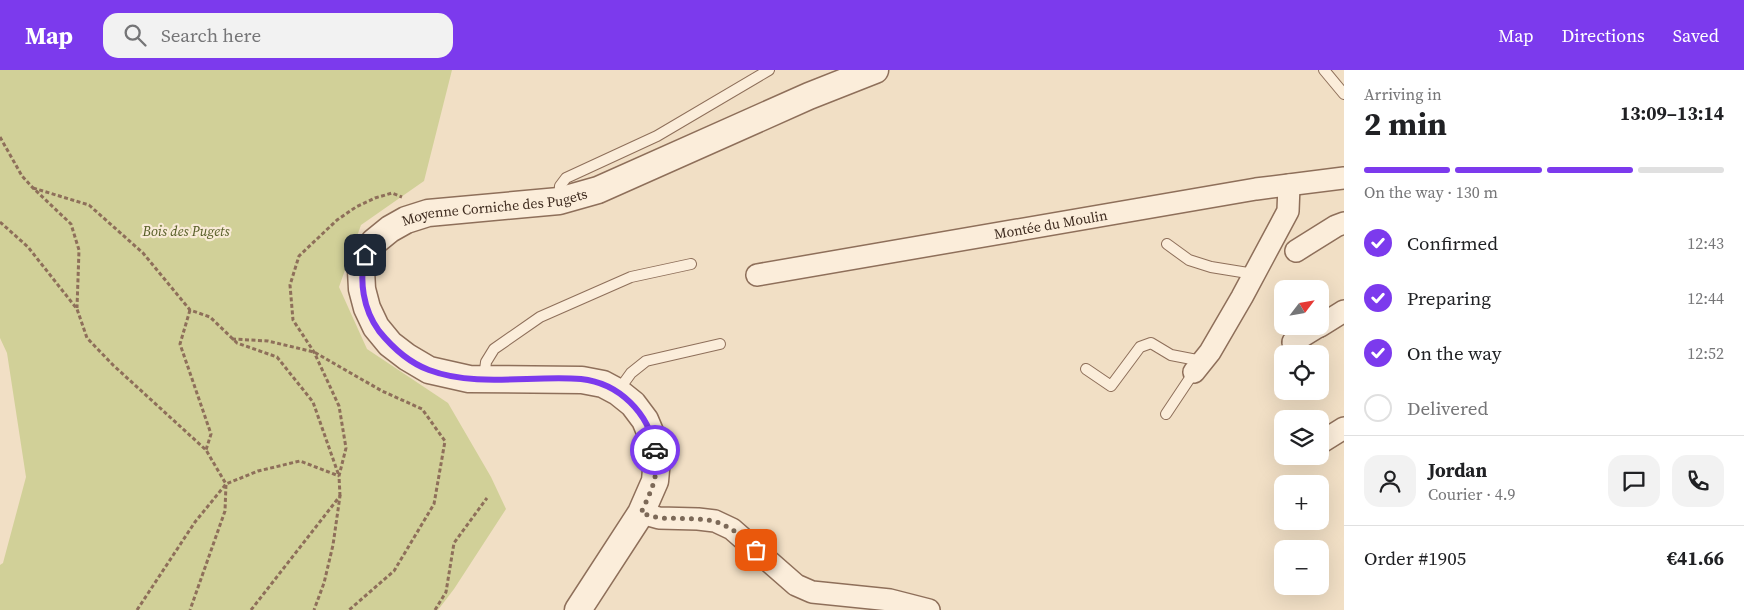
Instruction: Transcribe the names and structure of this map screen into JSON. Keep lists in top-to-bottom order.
{
  "streets": {
    "street": ["Moyenne Corniche des Pugets", "Montée du Moulin"]
  },
  "parks": ["Bois des Pugets"],
  "north": "top right",
  "page": {
    "header": "Map",
    "search": "Search here",
    "nav": ["Map", "Directions", "Saved"],
    "heading": ["2 min", "Arriving in", "13:09–13:14"],
    "panel": [
      "Jordan",
      "Courier · 4.9",
      "Order #1905",
      "€41.66"
    ],
    "bar": "On the way · 130 m",
    "list": [
      ["Confirmed", "12:43"],
      ["Preparing", "12:44"],
      ["On the way", "12:52"],
      "Delivered"
    ],
    "map_buttons": ["+", "−"]
  }
}
